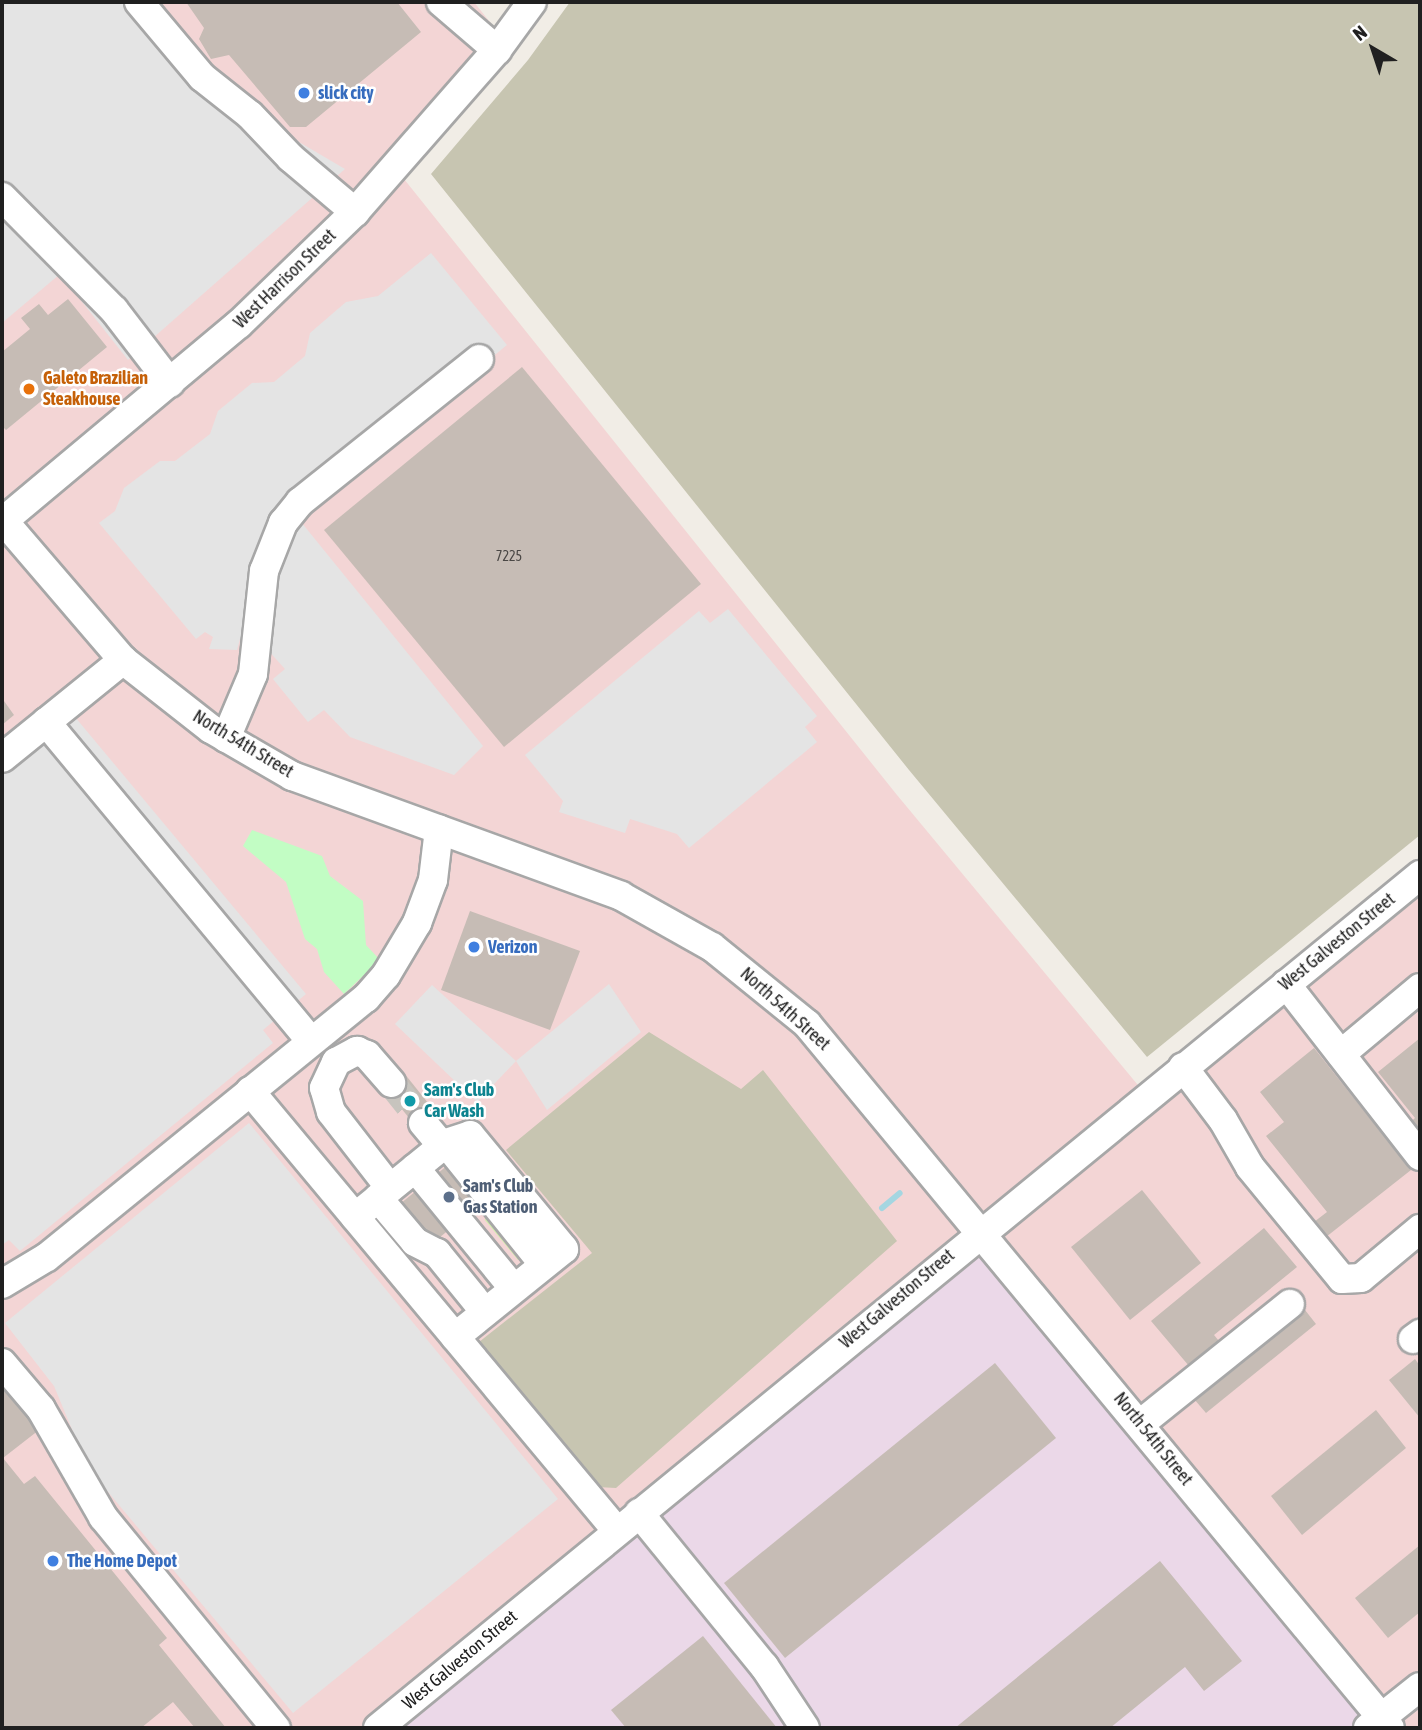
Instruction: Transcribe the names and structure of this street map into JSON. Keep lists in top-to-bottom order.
{
  "streets": {
    "street": ["West Harrison Street", "North 54th Street", "West Galveston Street"]
  },
  "crossings": [
    ["West Harrison Street", "North 54th Street"],
    ["North 54th Street", "West Galveston Street"]
  ],
  "places": [
    "slick city",
    "Galeto Brazilian Steakhouse",
    "Verizon",
    "Sam's Club Car Wash",
    "Sam's Club Gas Station",
    "The Home Depot"
  ],
  "house_numbers": ["7225"],
  "north": "top left"
}
